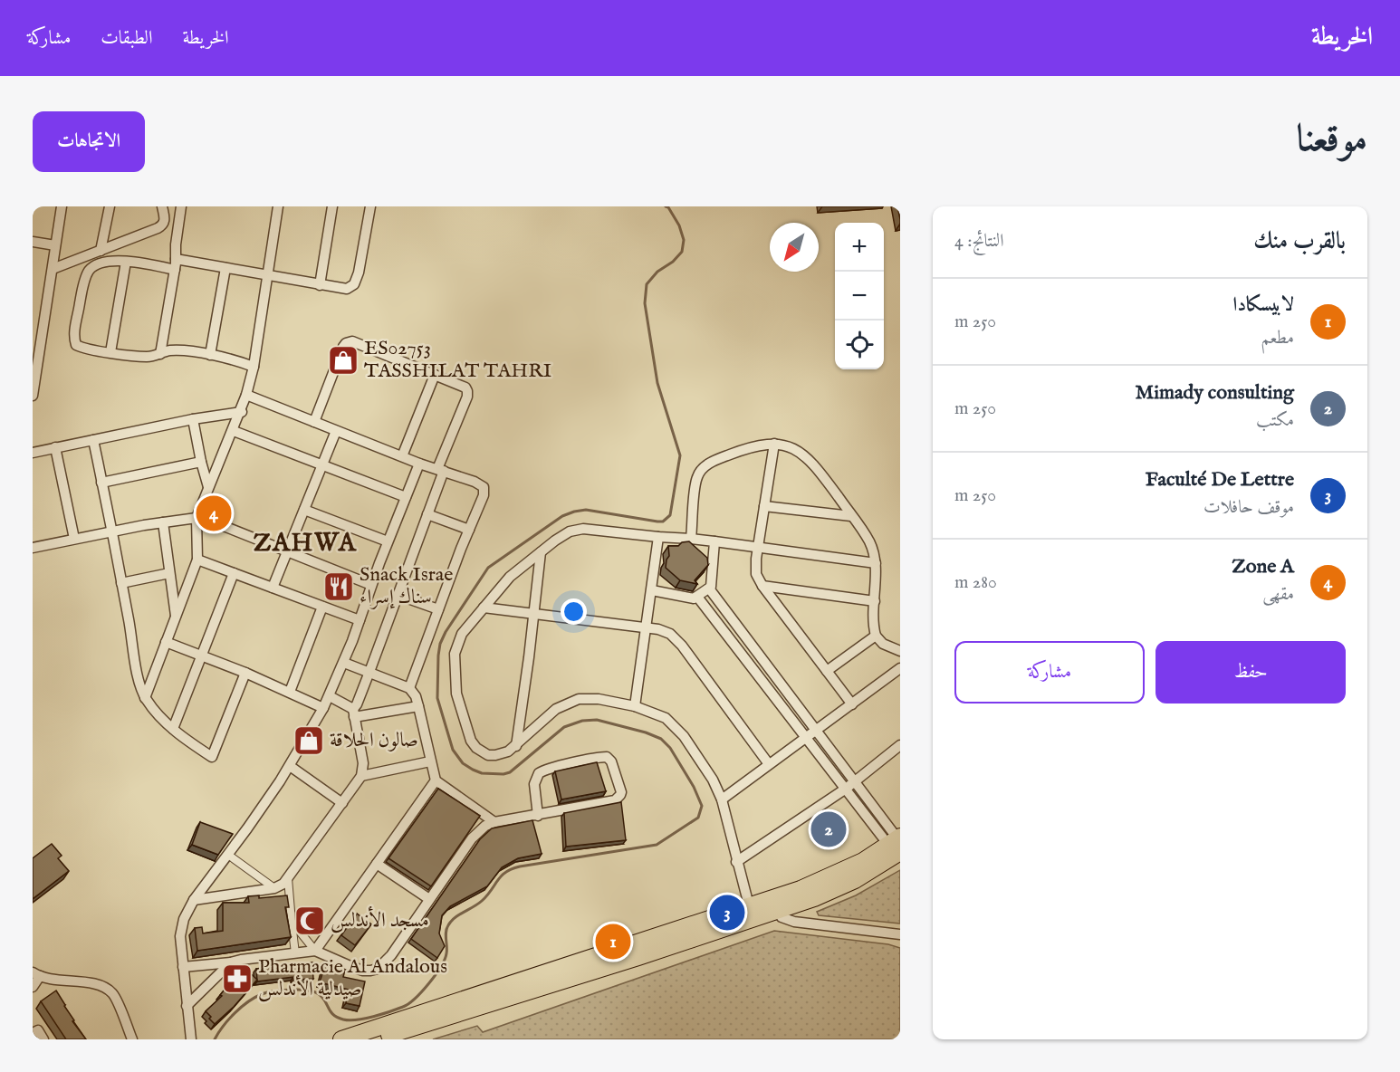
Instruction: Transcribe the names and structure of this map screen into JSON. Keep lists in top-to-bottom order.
{
  "districts": ["ZAHWA"],
  "places": {
    "shop": ["ES02753 TASSHILAT TAHRI", "صالون الحلاقة"],
    "restaurant": ["Snack Israe سناك إسراء"],
    "mosque": ["مسجد الأندلس"],
    "pharmacy": ["Pharmacie Al Andalous صيدلية الأندلس"]
  },
  "north": "bottom left",
  "page": {
    "header": "الخريطة",
    "nav": ["الخريطة", "الطبقات", "مشاركة"],
    "title": "موقعنا",
    "buttons": [
      "الاتجاهات",
      ["حفظ", "مشاركة"]
    ],
    "heading": ["بالقرب منك", "النتائج: 4"],
    "map_buttons": ["+", "−"],
    "list": [
      {
        "mark": "1",
        "name": "لابيسكادا",
        "note": "مطعم",
        "value": "250 m"
      },
      {
        "mark": "2",
        "name": "Mimady consulting",
        "note": "مكتب",
        "value": "250 m"
      },
      {
        "mark": "3",
        "name": "Faculté De Lettre",
        "note": "موقف حافلات",
        "value": "250 m"
      },
      {
        "mark": "4",
        "name": "Zone A",
        "note": "مقهى",
        "value": "280 m"
      }
    ],
    "pins": [
      "4",
      "2",
      "3",
      "1"
    ]
  }
}
